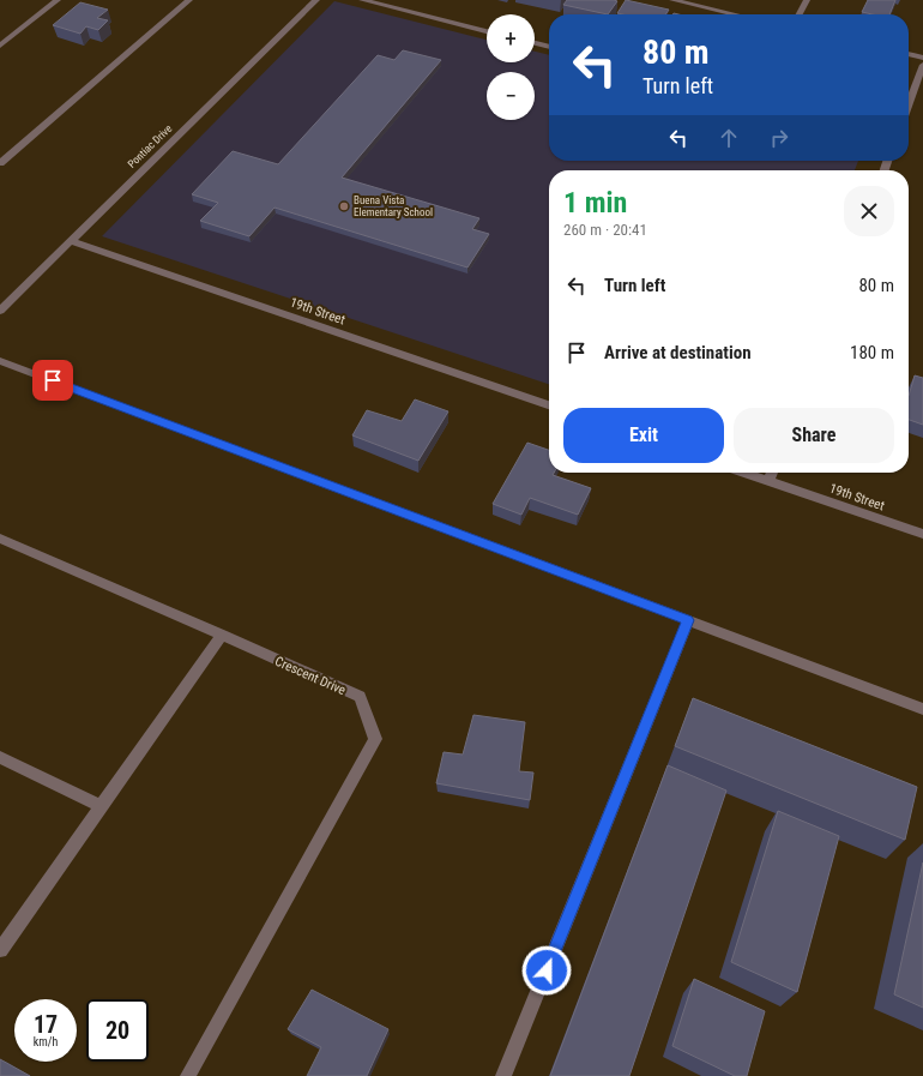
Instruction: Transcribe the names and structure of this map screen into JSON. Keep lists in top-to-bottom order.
{
  "streets": {
    "street": ["Pontiac Drive", "19th Street", "Crescent Drive"]
  },
  "crossings": [
    ["Pontiac Drive", "19th Street"]
  ],
  "places": ["Buena Vista Elementary School"],
  "page": {
    "map_buttons": ["+", "−"],
    "turn": ["80 m", "Turn left"],
    "heading": ["1 min", "260 m · 20:41"],
    "list": [
      {
        "name": "Turn left",
        "value": "80 m"
      },
      {
        "name": "Arrive at destination",
        "value": "180 m"
      }
    ],
    "buttons": ["Exit", "Share"],
    "speed": "17 km/h",
    "limit": "20"
  }
}
